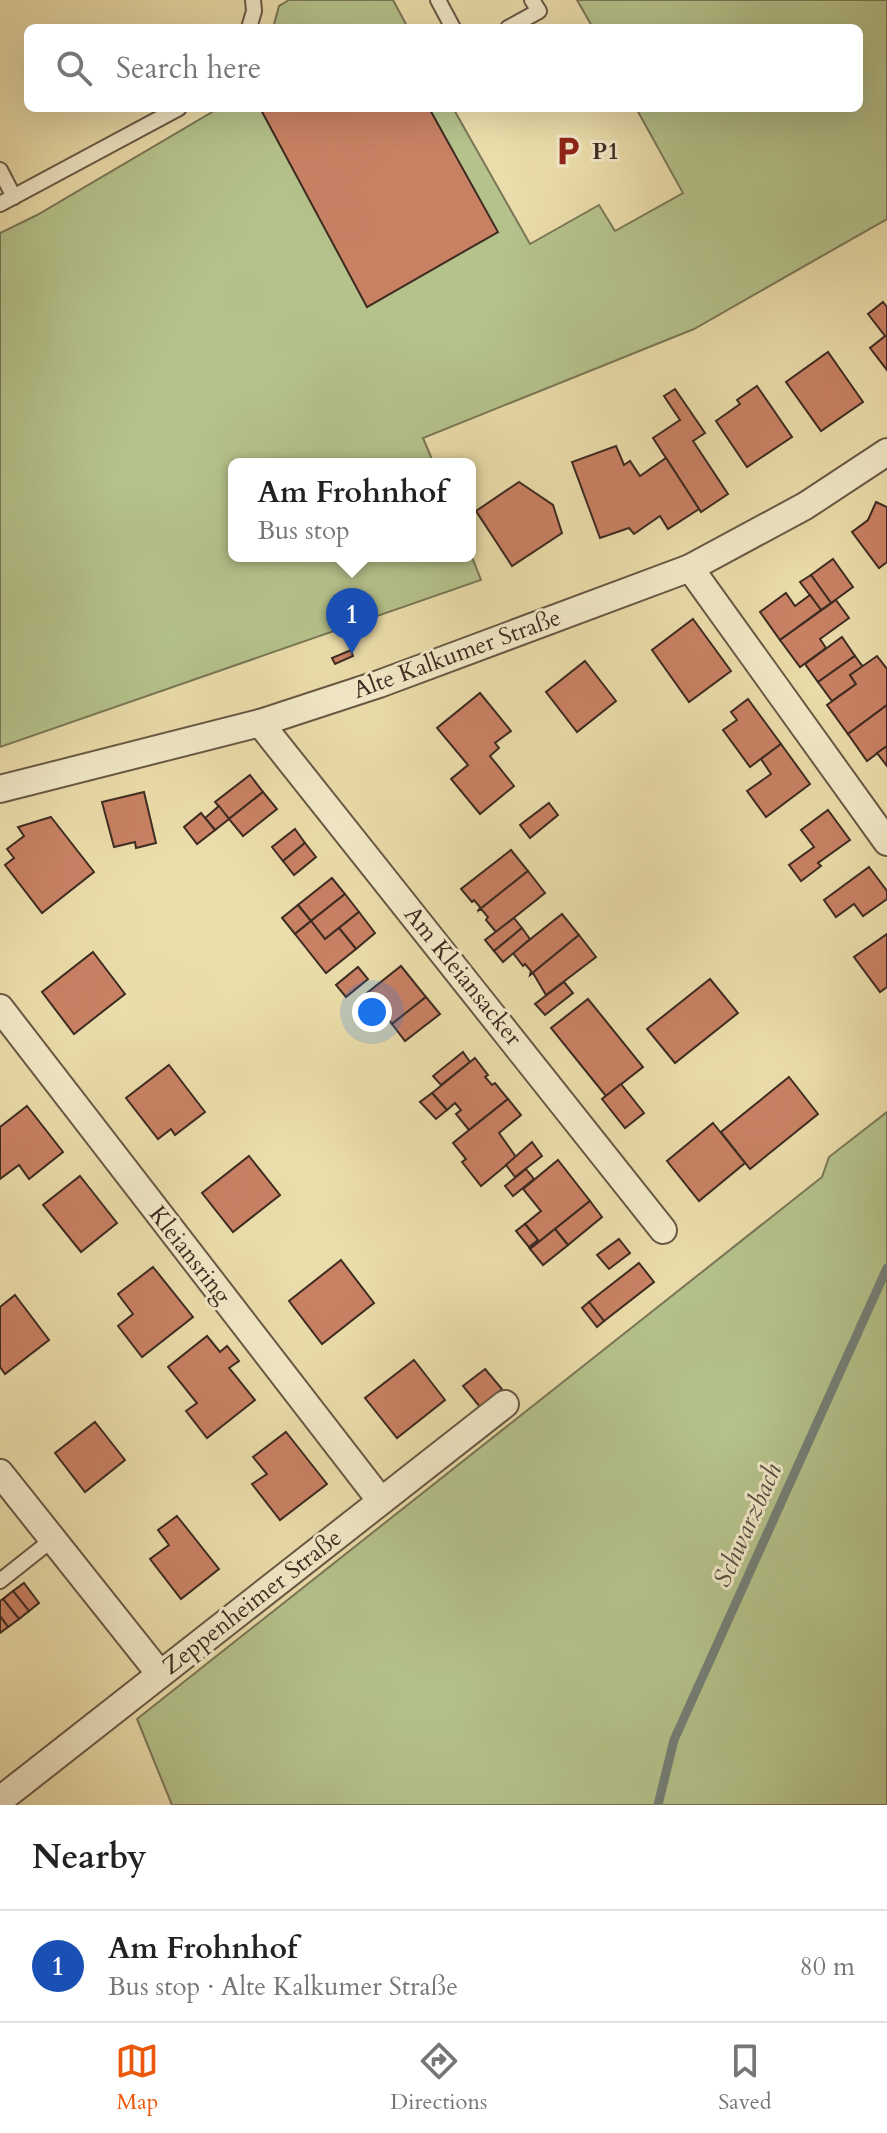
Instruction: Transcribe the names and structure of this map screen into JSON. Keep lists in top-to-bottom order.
{
  "streets": {
    "street": [
      "Alte Kalkumer Straße",
      "Am Kleiansacker",
      "Kleiansring",
      "Zeppenheimer Straße"
    ]
  },
  "crossings": [
    ["Alte Kalkumer Straße", "Am Kleiansacker"],
    ["Kleiansring", "Zeppenheimer Straße"]
  ],
  "water": ["Schwarzbach"],
  "places": {
    "parking": ["P1"]
  },
  "page": {
    "search": "Search here",
    "popup": ["Am Frohnhof", "Bus stop"],
    "pins": "1",
    "heading": "Nearby",
    "list": [
      {
        "mark": "1",
        "name": "Am Frohnhof",
        "note": "Bus stop · Alte Kalkumer Straße",
        "value": "80 m"
      }
    ],
    "nav": ["Map", "Directions", "Saved"]
  }
}
